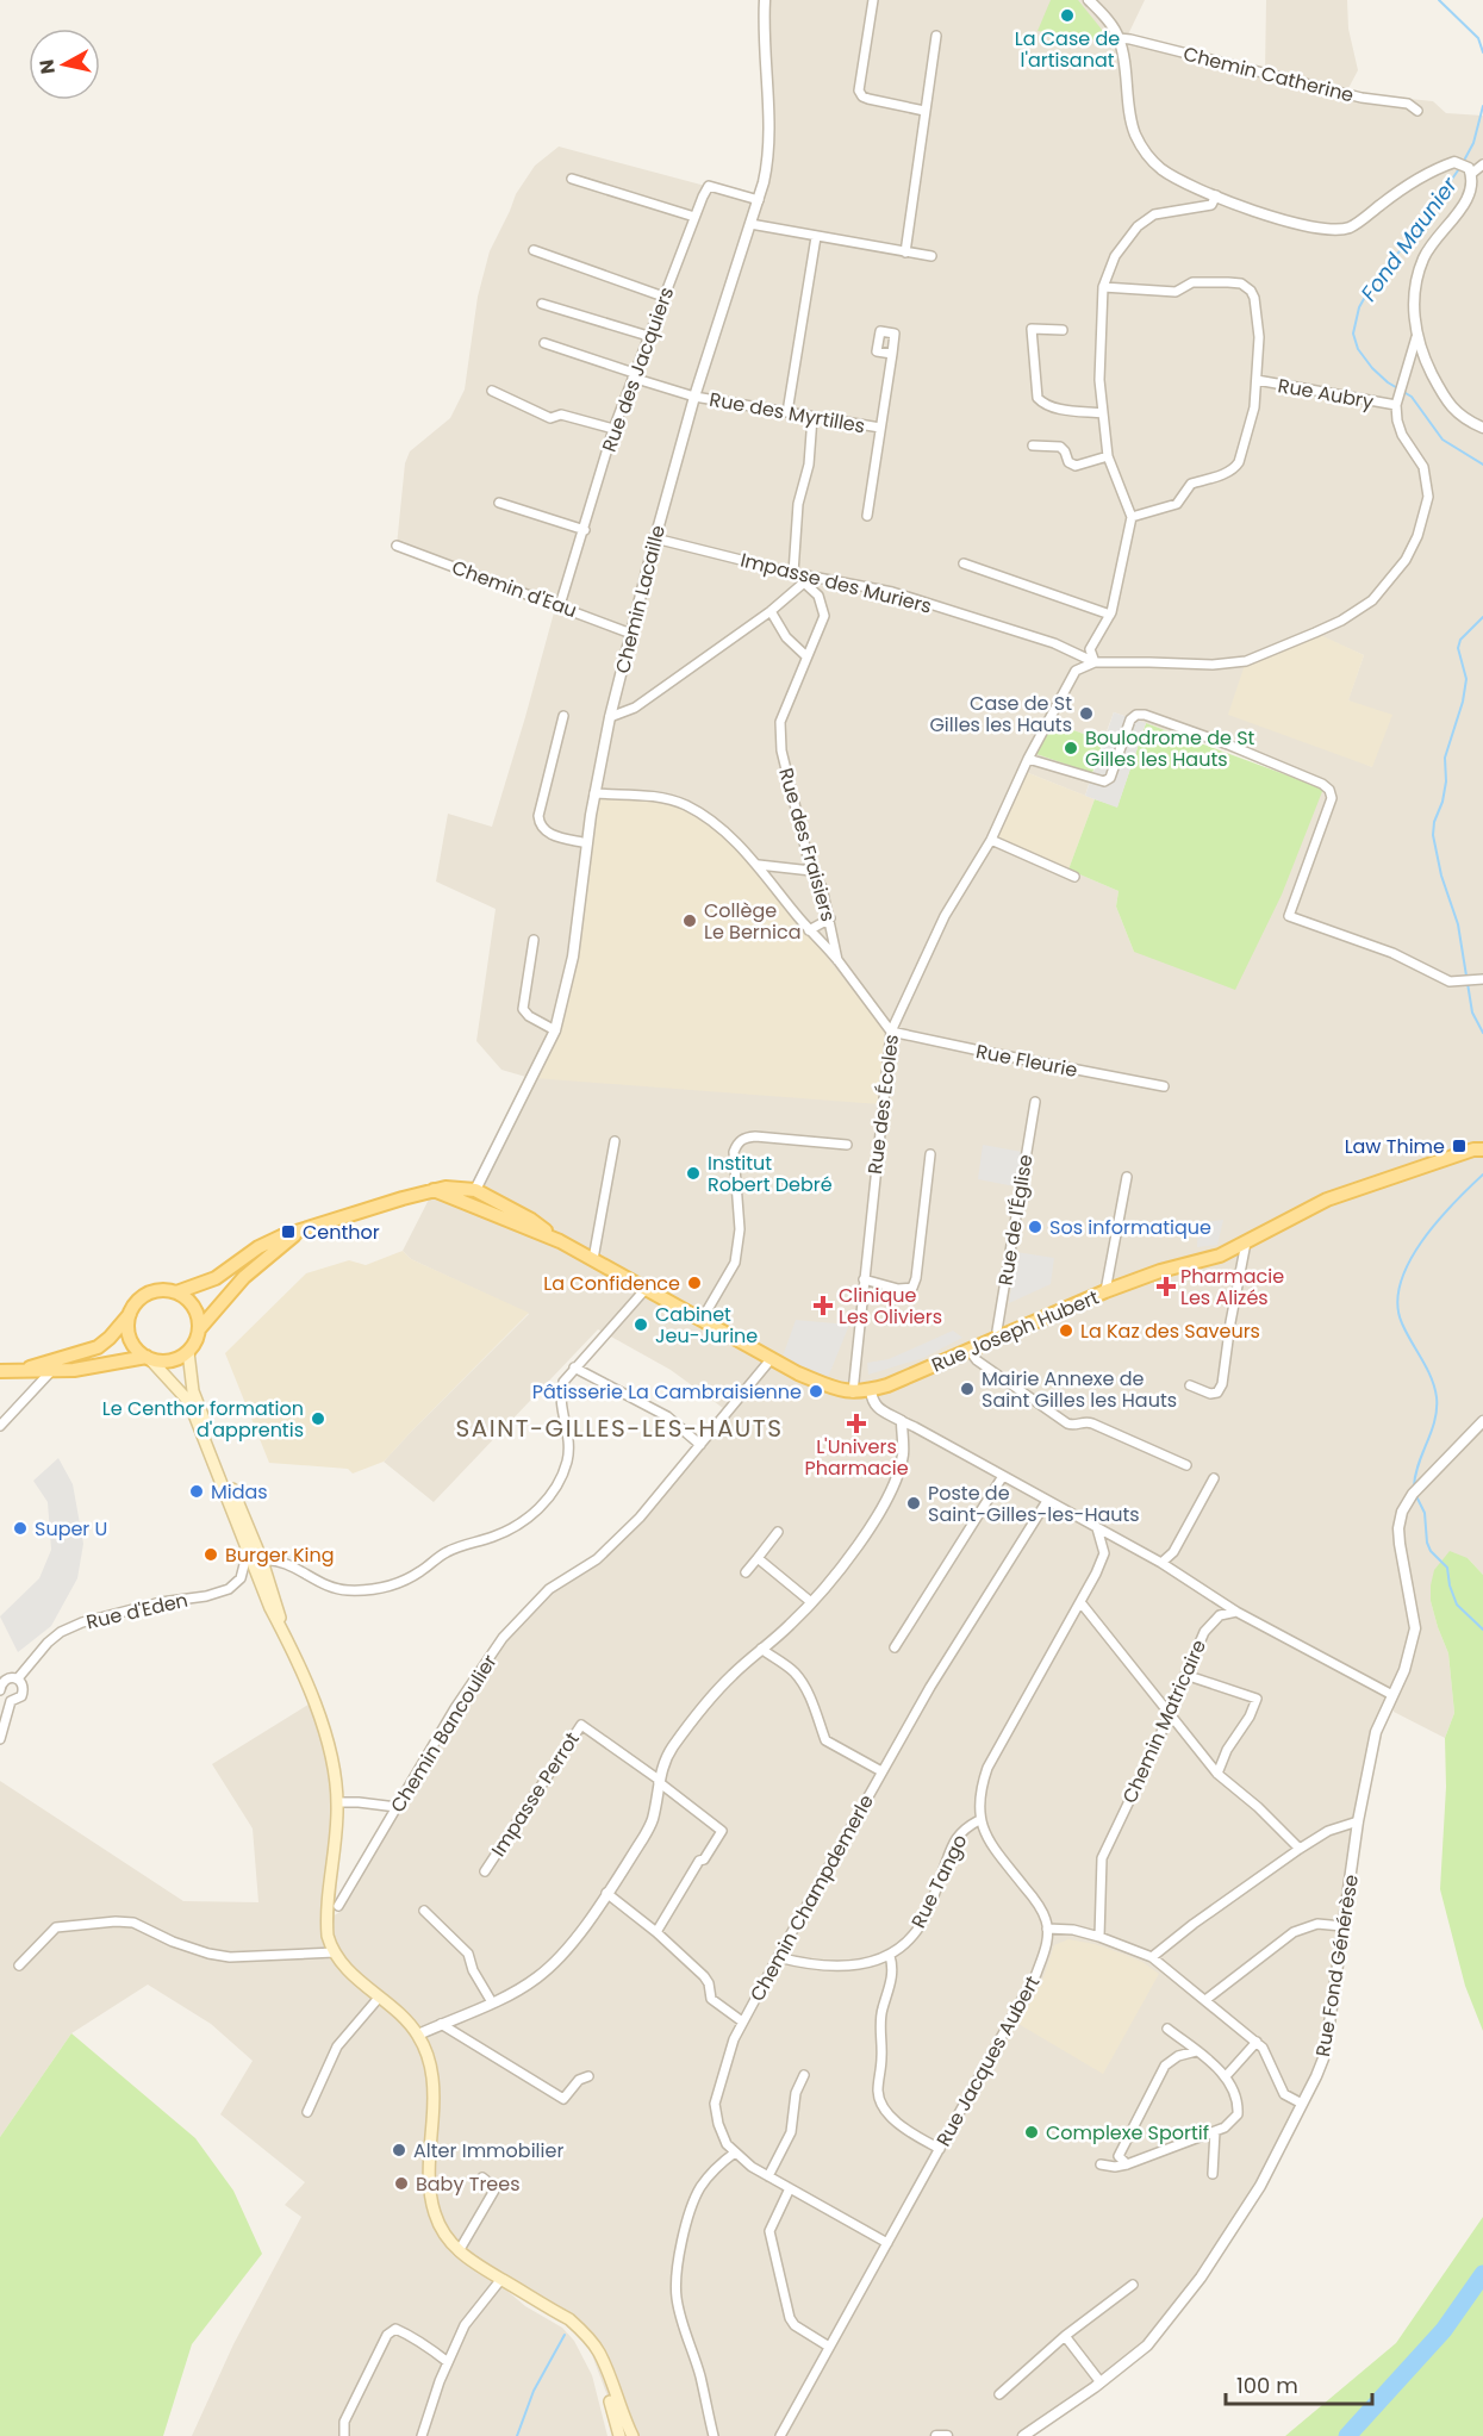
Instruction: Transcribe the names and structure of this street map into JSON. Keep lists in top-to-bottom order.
{
  "streets": {
    "main road": ["Rue Joseph Hubert"],
    "street": [
      "Chemin Catherine",
      "Rue des Jacquiers",
      "Rue Aubry",
      "Rue des Myrtilles",
      "Impasse des Muriers",
      "Chemin d'Eau",
      "Chemin Lacaille",
      "Rue des Fraisiers",
      "Rue Fleurie",
      "Rue des Écoles",
      "Rue de l'Église",
      "Rue d'Eden",
      "Chemin Matricaire",
      "Chemin Bancoulier",
      "Impasse Perrot",
      "Rue Tango",
      "Chemin Champdemerle",
      "Rue Fond Générèse",
      "Rue Jacques Aubert"
    ]
  },
  "crossings": [
    ["Rue des Jacquiers", "Rue des Myrtilles"],
    ["Rue des Jacquiers", "Chemin d'Eau"],
    ["Rue des Jacquiers", "Chemin Lacaille"],
    ["Rue des Myrtilles", "Chemin Lacaille"],
    ["Impasse des Muriers", "Chemin Lacaille"],
    ["Impasse des Muriers", "Rue des Fraisiers"],
    ["Impasse des Muriers", "Rue des Écoles"],
    ["Chemin d'Eau", "Chemin Lacaille"],
    ["Chemin Lacaille", "Rue Joseph Hubert"],
    ["Rue Fleurie", "Rue des Écoles"],
    ["Rue des Écoles", "Rue Joseph Hubert"],
    ["Rue de l'Église", "Rue Joseph Hubert"],
    ["Rue Joseph Hubert", "Chemin Bancoulier"],
    ["Chemin Champdemerle", "Rue Jacques Aubert"]
  ],
  "districts": ["SAINT-GILLES-LES-HAUTS"],
  "water": ["Fond Maunier"],
  "places": {
    "other": [
      "La Case de l'artisanat",
      "Case de St Gilles les Hauts",
      "Boulodrome de St Gilles les Hauts",
      "Collège Le Bernica",
      "Institut Robert Debré",
      "Sos informatique",
      "La Confidence",
      "Cabinet Jeu-Jurine",
      "La Kaz des Saveurs",
      "Mairie Annexe de Saint Gilles les Hauts",
      "Pâtisserie La Cambraisienne",
      "Le Centhor formation d'apprentis",
      "Midas",
      "Poste de Saint-Gilles-les-Hauts",
      "Super U",
      "Burger King",
      "Complexe Sportif",
      "Alter Immobilier",
      "Baby Trees"
    ],
    "transit": ["Law Thime", "Centhor"],
    "health": ["Pharmacie Les Alizés", "Clinique Les Oliviers", "L'Univers Pharmacie"]
  },
  "scale_bar": "100 m",
  "north": "left"
}
